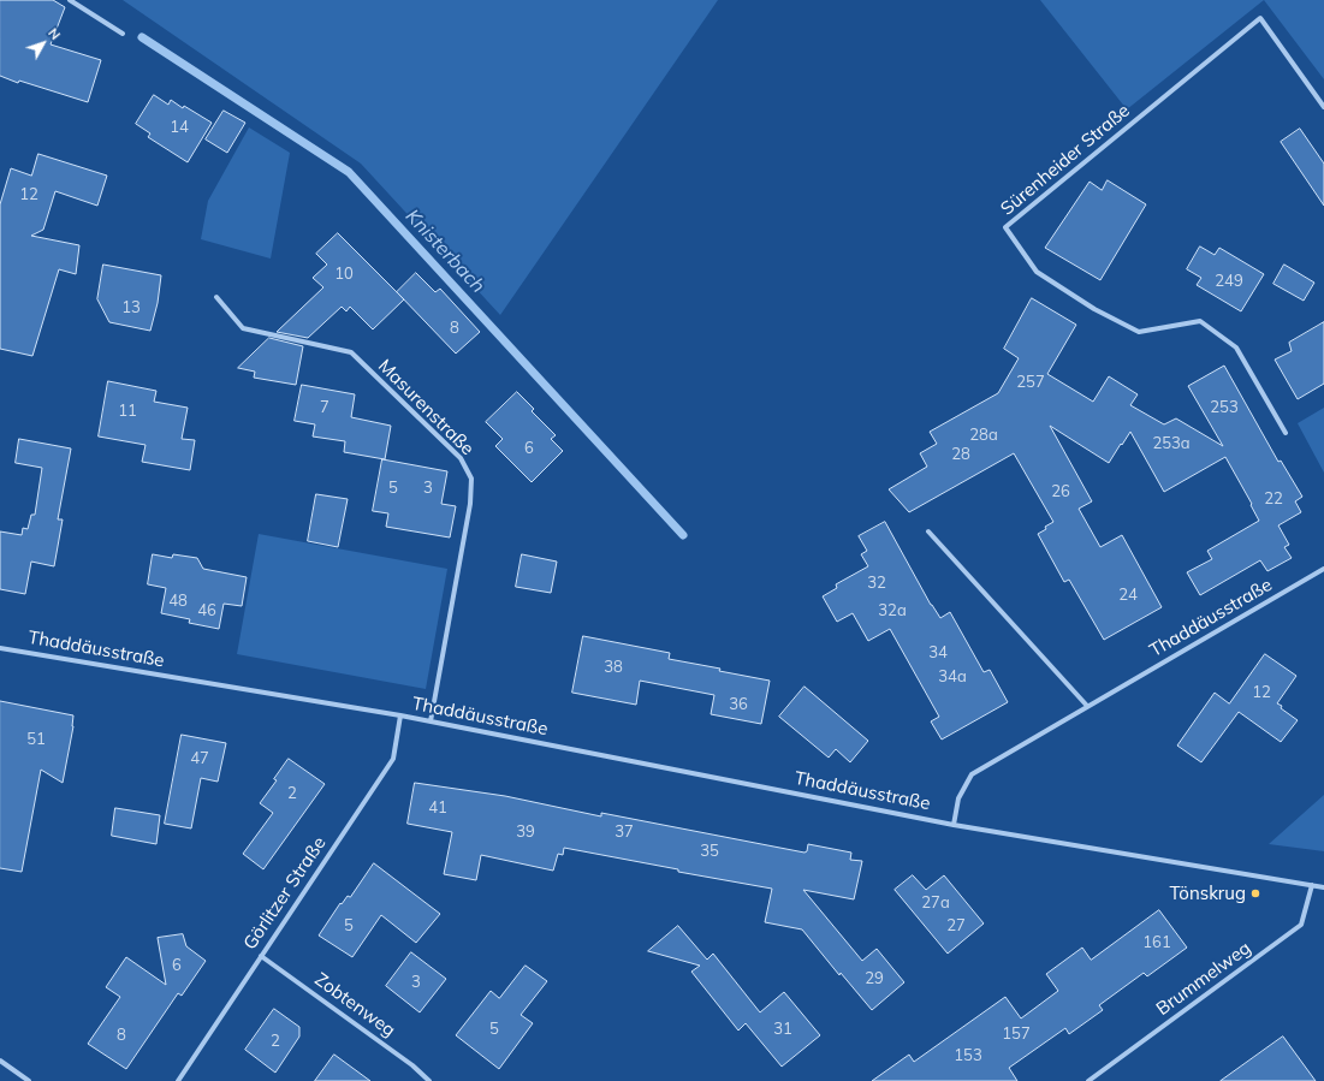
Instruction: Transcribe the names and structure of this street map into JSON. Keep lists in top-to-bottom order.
{
  "streets": {
    "street": [
      "Sürenheider Straße",
      "Masurenstraße",
      "Thaddäusstraße",
      "Görlitzer Straße",
      "Brummelweg",
      "Zobtenweg"
    ]
  },
  "crossings": [
    ["Masurenstraße", "Thaddäusstraße"],
    ["Thaddäusstraße", "Görlitzer Straße"],
    ["Thaddäusstraße", "Brummelweg"],
    ["Görlitzer Straße", "Zobtenweg"]
  ],
  "water": ["Knisterbach"],
  "places": ["Tönskrug"],
  "house_numbers": [
    "14",
    "12",
    "10",
    "249",
    "13",
    "8",
    "257",
    "7",
    "253",
    "11",
    "28a",
    "253a",
    "6",
    "28",
    "5",
    "3",
    "26",
    "22",
    "32",
    "24",
    "48",
    "46",
    "32a",
    "34",
    "38",
    "34a",
    "12",
    "36",
    "51",
    "47",
    "2",
    "41",
    "39",
    "37",
    "35",
    "27a",
    "5",
    "27",
    "161",
    "6",
    "29",
    "3",
    "5",
    "31",
    "157",
    "8",
    "2",
    "153"
  ],
  "north": "top right"
}
